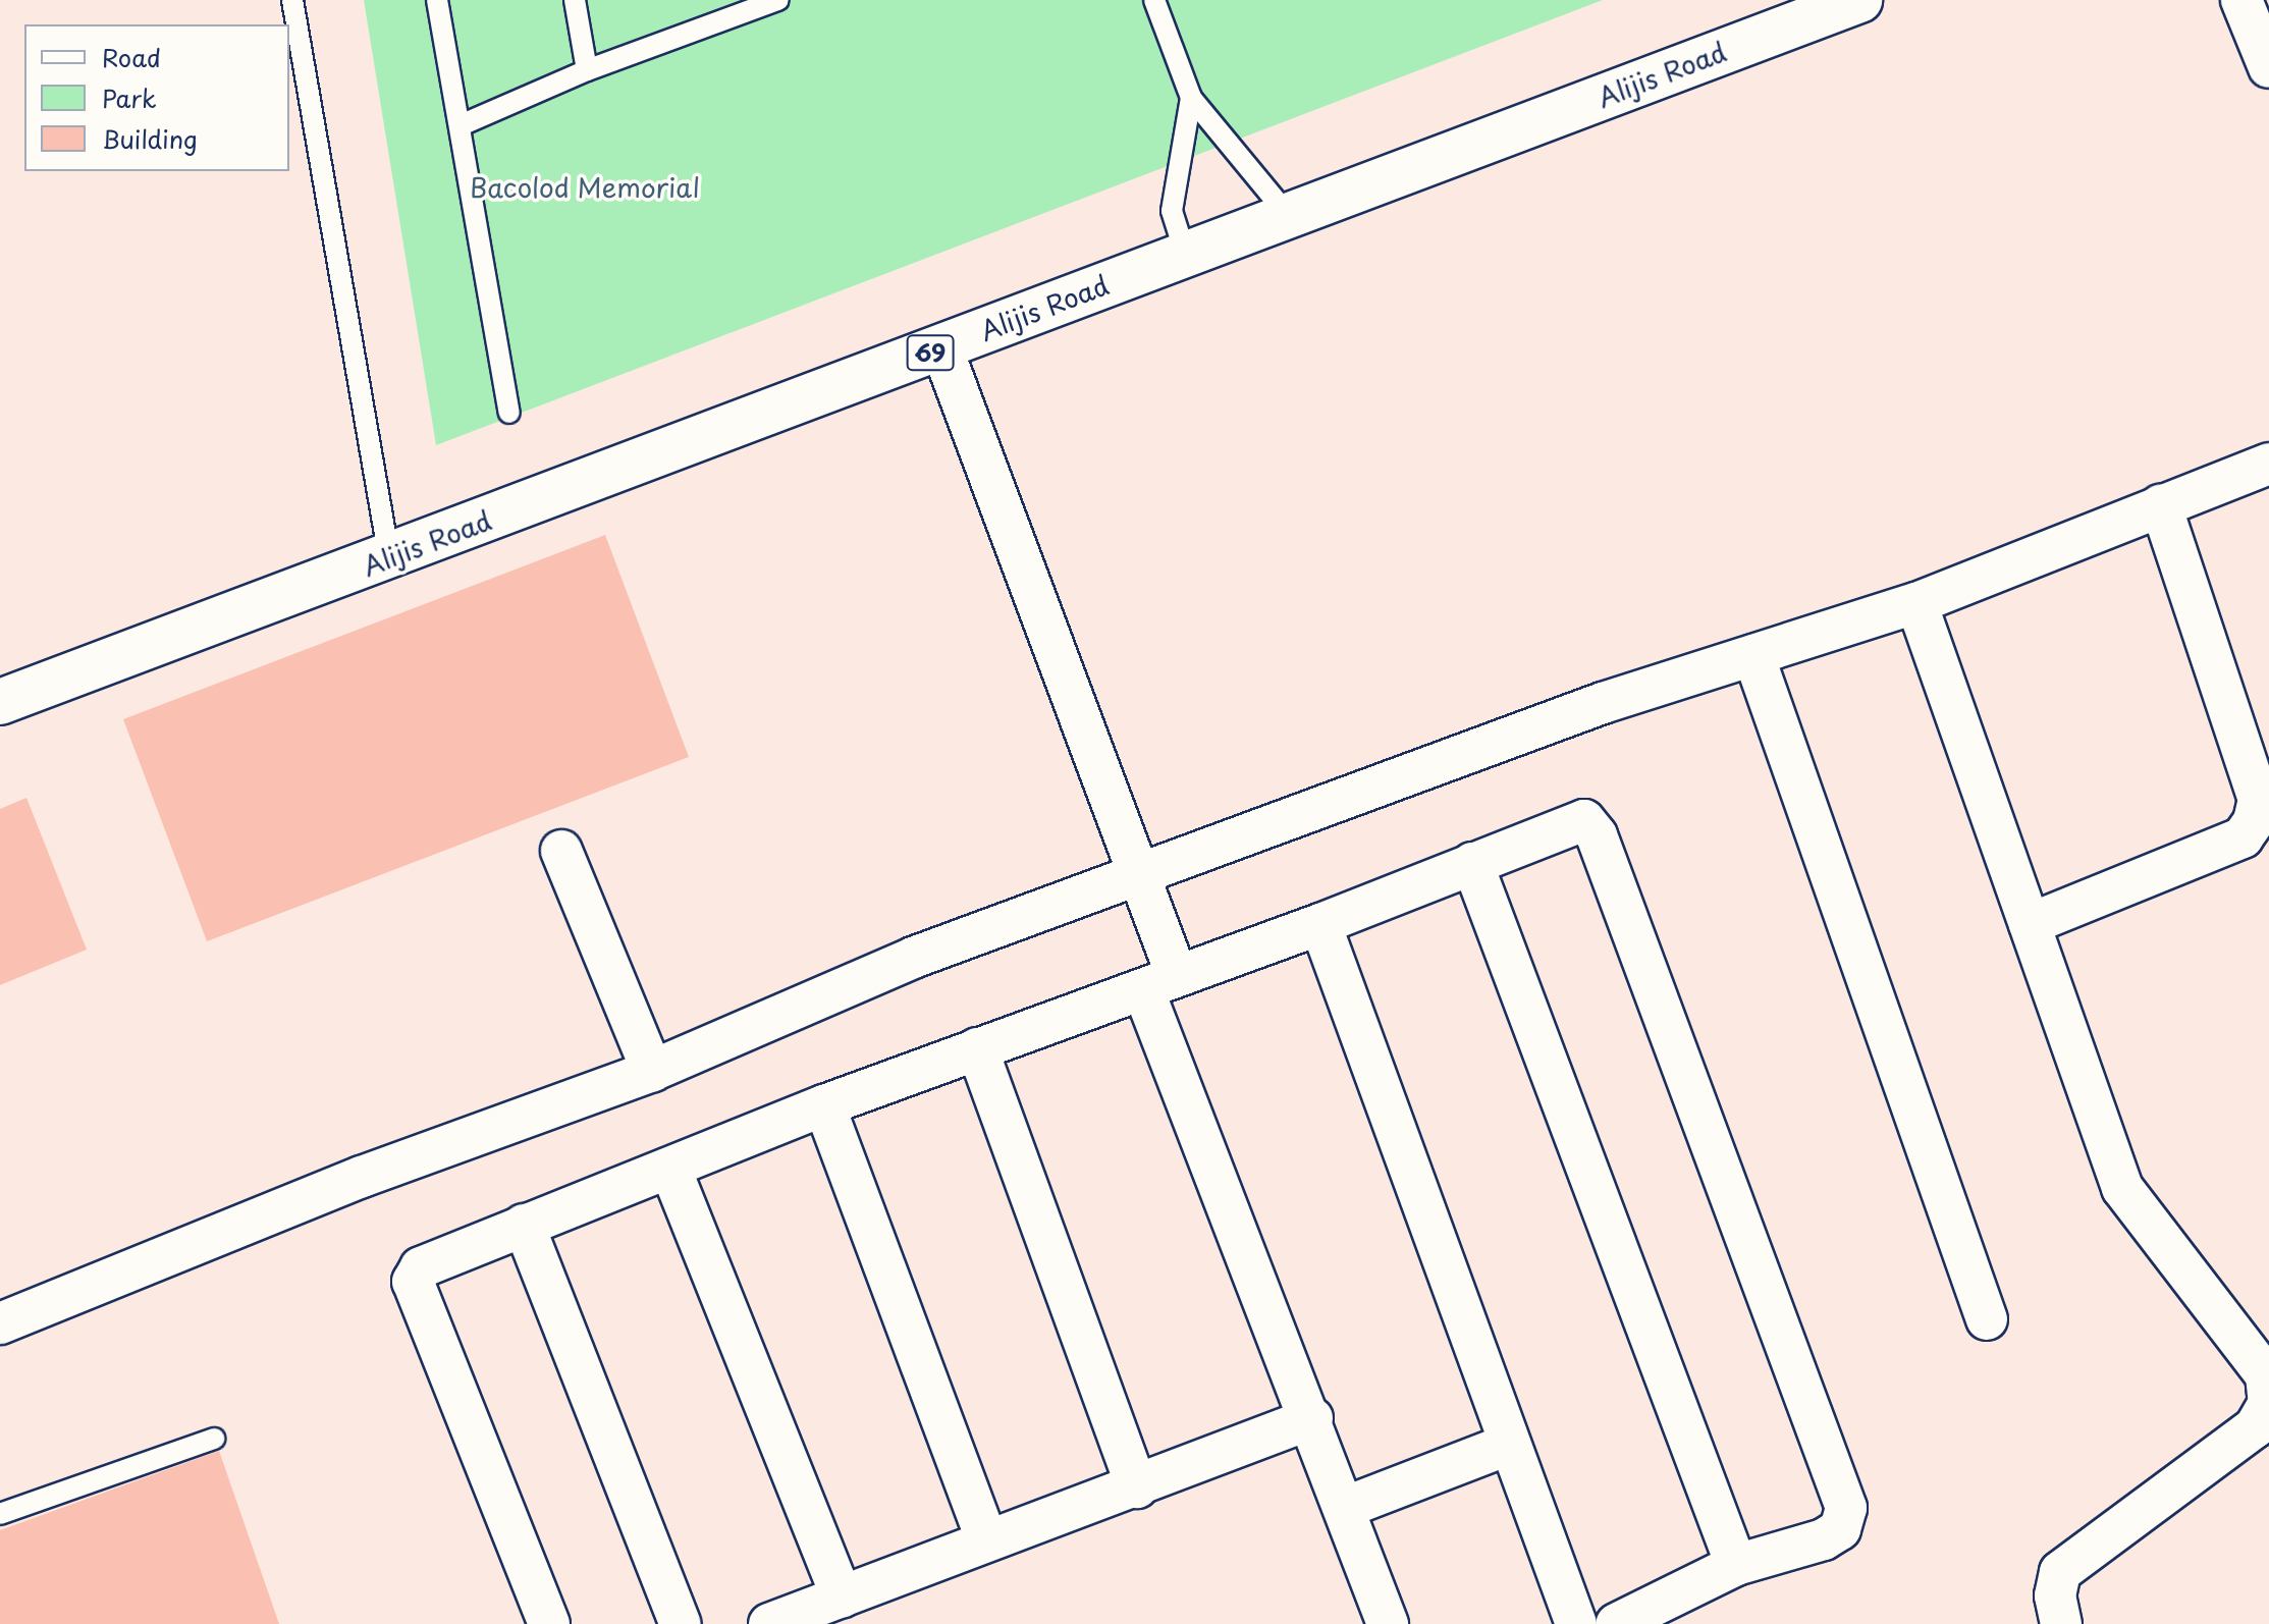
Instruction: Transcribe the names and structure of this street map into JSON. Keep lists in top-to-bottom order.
{
  "streets": {
    "main road": ["Alijis Road", "69"]
  },
  "parks": ["Bacolod Memorial"],
  "legend": ["Road", "Park", "Building"]
}
